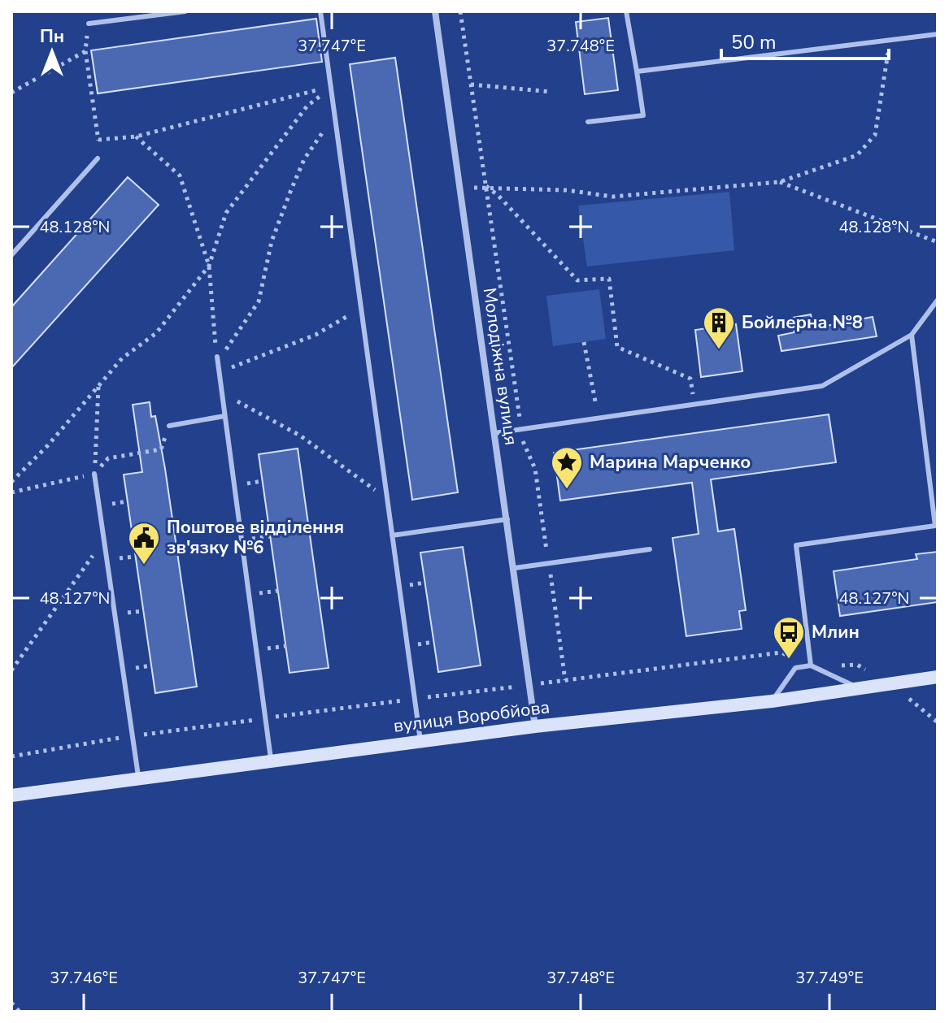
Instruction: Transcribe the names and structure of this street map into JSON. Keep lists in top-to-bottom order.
{
  "streets": {
    "main road": ["вулиця Воробйова"],
    "street": ["Молодіжна вулиця"]
  },
  "crossings": [
    ["Молодіжна вулиця", "вулиця Воробйова"]
  ],
  "places": {
    "building": ["Бойлерна №8"],
    "place": ["Марина Марченко"],
    "public building": ["Поштове відділення зв'язку №6"],
    "bus stop": ["Млин"]
  },
  "scale_bar": "50 m",
  "north": "top",
  "coordinates": [
    "37.747°E",
    "37.748°E",
    "48.128°N",
    "48.127°N",
    "37.746°E",
    "37.749°E"
  ]
}
